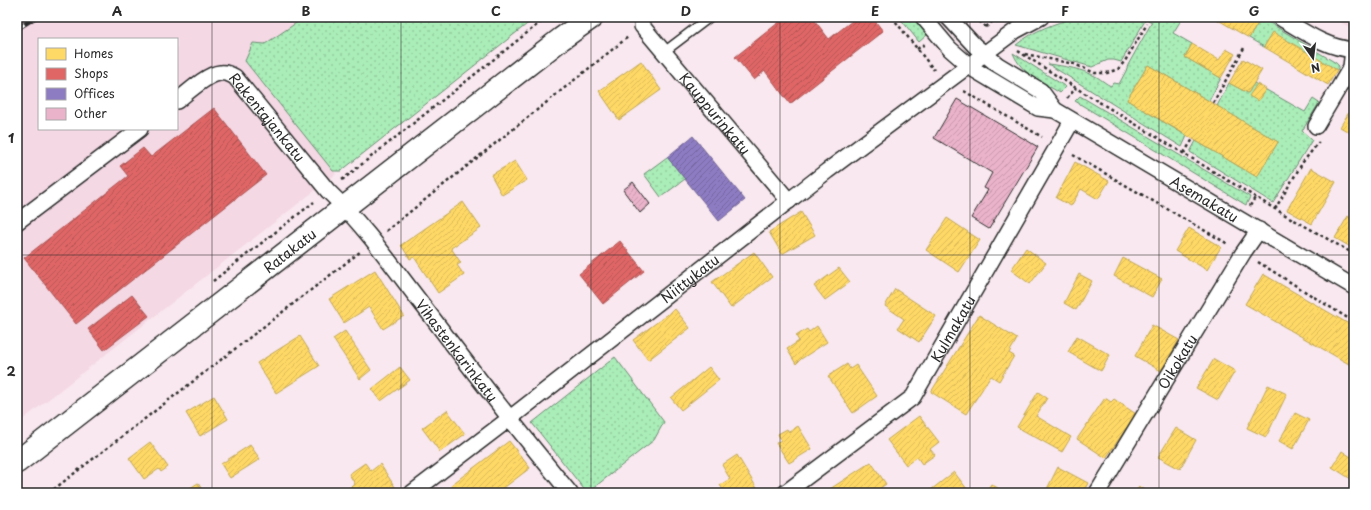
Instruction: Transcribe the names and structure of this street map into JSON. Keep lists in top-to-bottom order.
{
  "streets": {
    "main road": ["Ratakatu"],
    "street": [
      "Kauppurinkatu",
      "Rakentajankatu",
      "Asemakatu",
      "Niittykatu",
      "Kulmakatu",
      "Vihastenkarinkatu",
      "Oikokatu"
    ]
  },
  "crossings": [
    ["Kauppurinkatu", "Niittykatu"],
    ["Rakentajankatu", "Ratakatu"],
    ["Rakentajankatu", "Vihastenkarinkatu"],
    ["Asemakatu", "Niittykatu"],
    ["Asemakatu", "Kulmakatu"],
    ["Asemakatu", "Oikokatu"],
    ["Ratakatu", "Vihastenkarinkatu"],
    ["Niittykatu", "Vihastenkarinkatu"]
  ],
  "legend": [
    "Homes",
    "Shops",
    "Offices",
    "Other"
  ],
  "north": "bottom",
  "grid": {
    "columns": [
      "A",
      "B",
      "C",
      "D",
      "E",
      "F",
      "G"
    ],
    "rows": ["1", "2"]
  }
}
